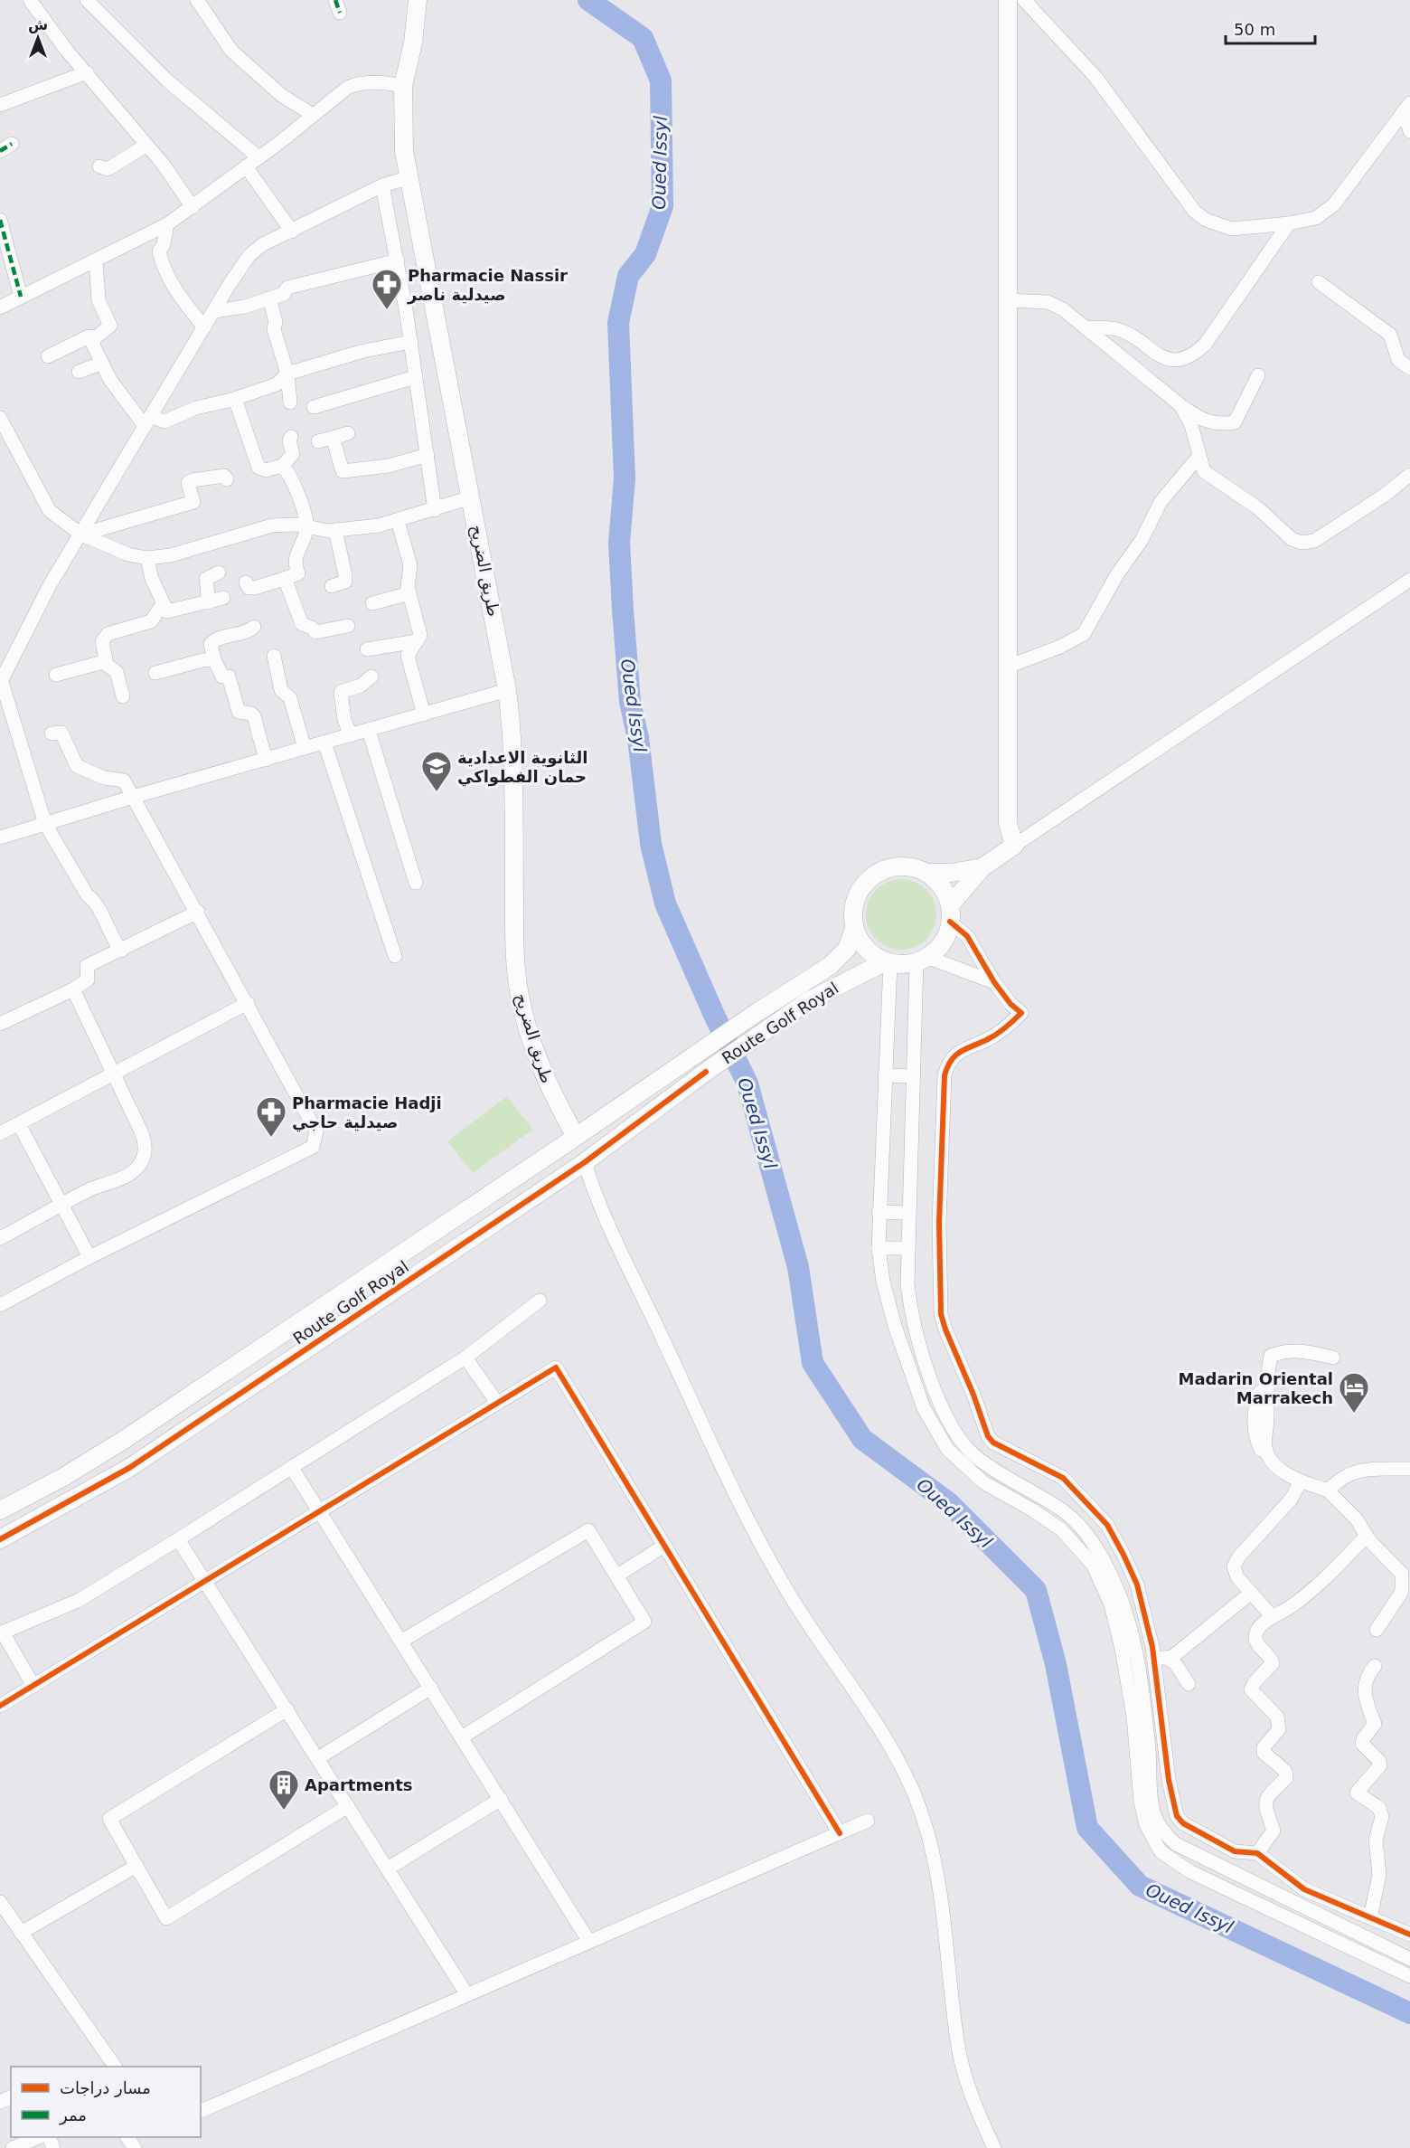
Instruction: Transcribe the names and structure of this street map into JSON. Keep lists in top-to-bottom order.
{
  "streets": {
    "street": ["طريق الضريح", "Route Golf Royal"]
  },
  "crossings": [
    ["طريق الضريح", "Route Golf Royal"]
  ],
  "water": ["Oued Issyl"],
  "places": {
    "pharmacy": ["Pharmacie Nassir صيدلية ناصر", "Pharmacie Hadji صيدلية حاجي"],
    "school or university": ["الثانوية الاعدادية حمان الفطواكي"],
    "hotel": ["Madarin Oriental Marrakech"],
    "building": ["Apartments"]
  },
  "legend": ["مسار دراجات", "ممر"],
  "scale_bar": "50 m",
  "north": "top"
}
